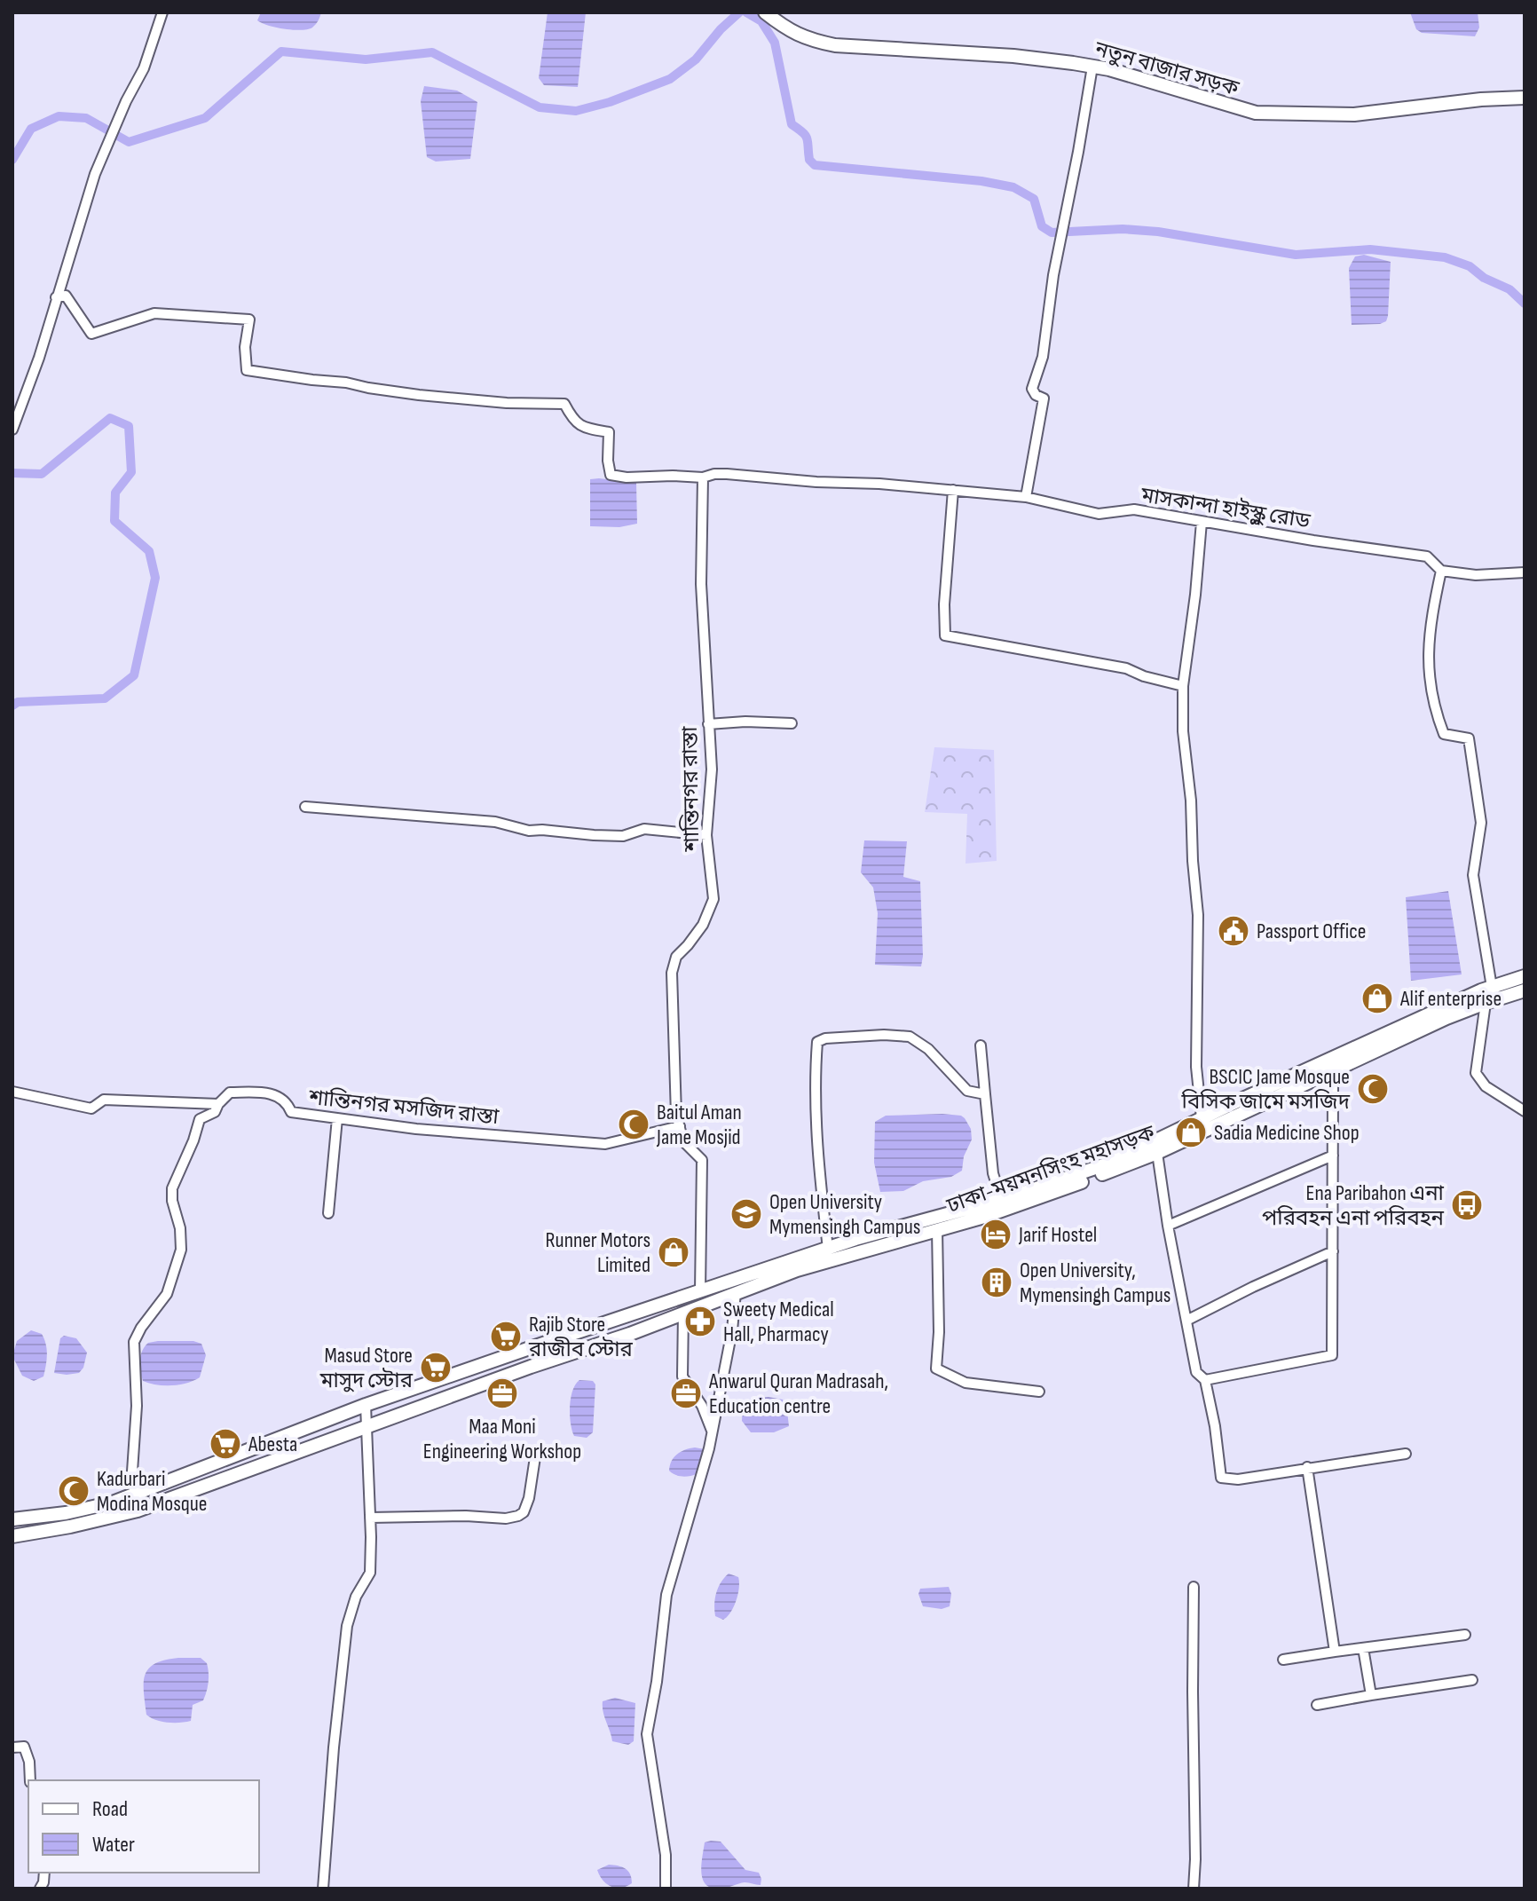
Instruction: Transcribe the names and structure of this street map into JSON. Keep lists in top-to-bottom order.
{
  "streets": {
    "main road": ["নতুন বাজার সড়ক", "ঢাকা-ময়মনসিংহ মহাসড়ক"],
    "street": ["মাসকান্দা হাইস্কুল রোড", "শান্তিনগর রাস্তা", "শান্তিনগর মসজিদ রাস্তা"]
  },
  "crossings": [
    ["মাসকান্দা হাইস্কুল রোড", "শান্তিনগর রাস্তা"],
    ["শান্তিনগর রাস্তা", "শান্তিনগর মসজিদ রাস্তা"],
    ["শান্তিনগর রাস্তা", "ঢাকা-ময়মনসিংহ মহাসড়ক"]
  ],
  "places": {
    "public building": ["Passport Office"],
    "shop": ["Alif enterprise", "Sadia Medicine Shop", "Runner Motors Limited"],
    "mosque": ["BSCIC Jame Mosque বিসিক জামে মসজিদ", "Baitul Aman Jame Mosjid", "Kadurbari Modina Mosque"],
    "bus stop": ["Ena Paribahon এনা পরিবহন এনা পরিবহন"],
    "school or university": ["Open University Mymensingh Campus"],
    "hotel": ["Jarif Hostel"],
    "building": ["Open University, Mymensingh Campus"],
    "pharmacy": ["Sweety Medical Hall, Pharmacy"],
    "supermarket": ["Rajib Store রাজীব স্টোর", "Masud Store মাসুদ স্টোর", "Abesta"],
    "office": ["Maa Moni Engineering Workshop", "Anwarul Quran Madrasah, Education centre"]
  },
  "legend": ["Road", "Water"]
}
